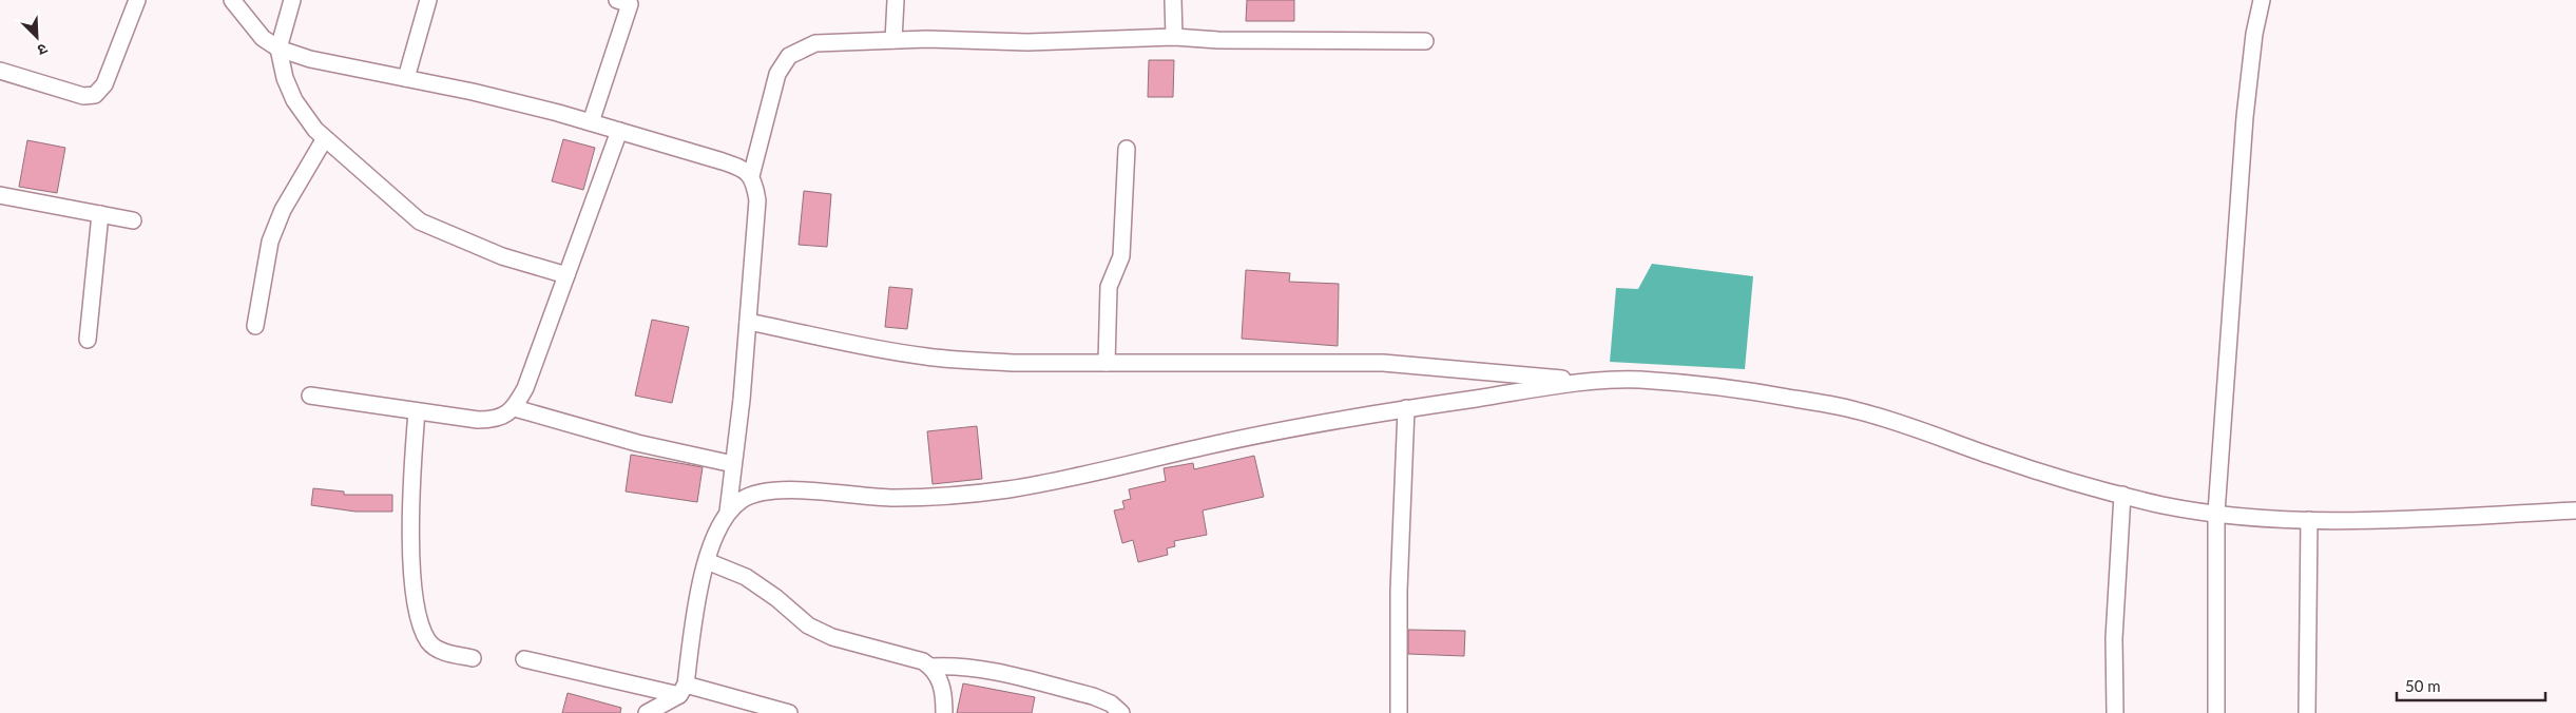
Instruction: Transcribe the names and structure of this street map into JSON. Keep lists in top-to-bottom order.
{
  "scale_bar": "50 m",
  "north": "bottom right"
}
